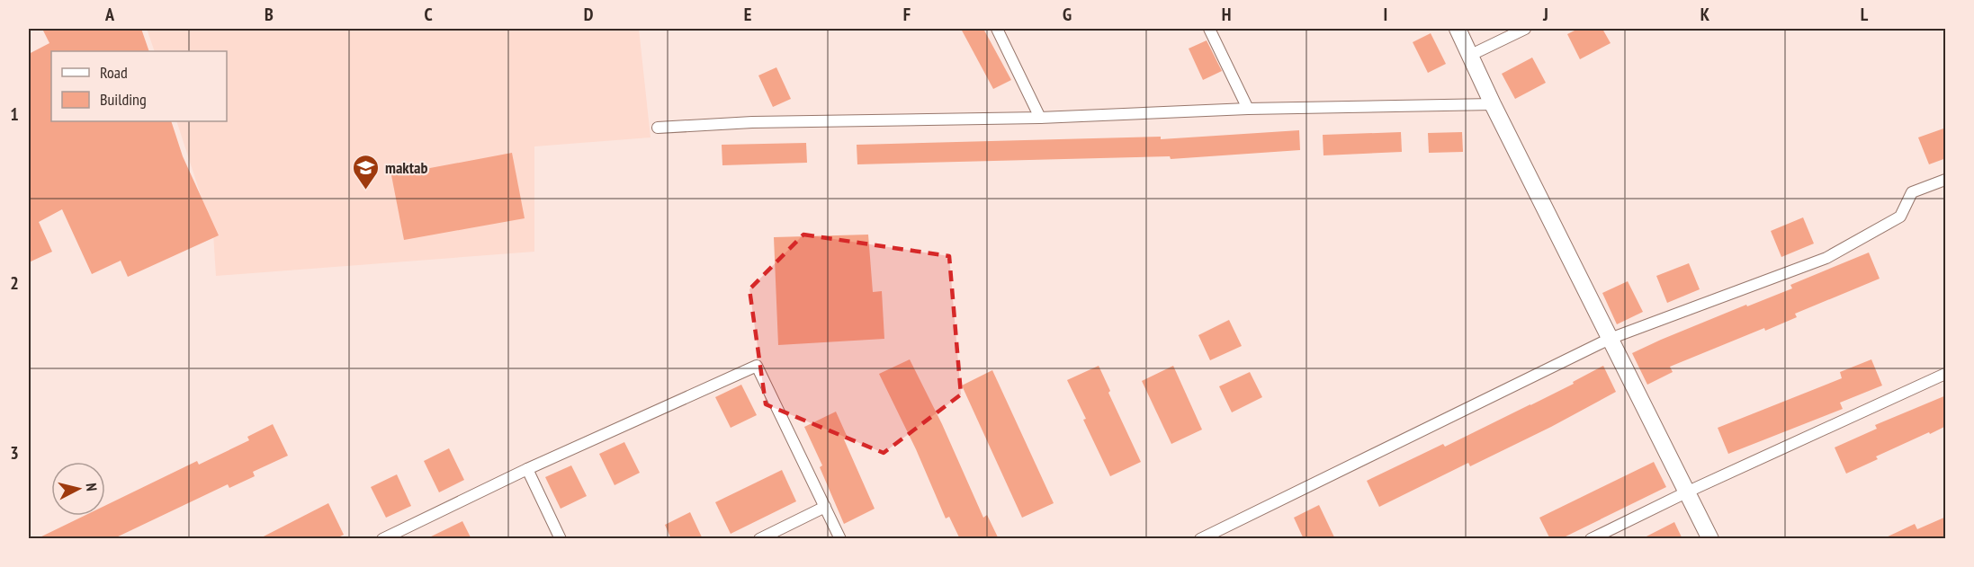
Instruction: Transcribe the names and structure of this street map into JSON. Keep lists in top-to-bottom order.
{
  "places": {
    "school or university": ["maktab"]
  },
  "legend": ["Road", "Building"],
  "north": "right",
  "grid": {
    "columns": [
      "A",
      "B",
      "C",
      "D",
      "E",
      "F",
      "G",
      "H",
      "I",
      "J",
      "K",
      "L"
    ],
    "rows": ["1", "2", "3"]
  }
}
